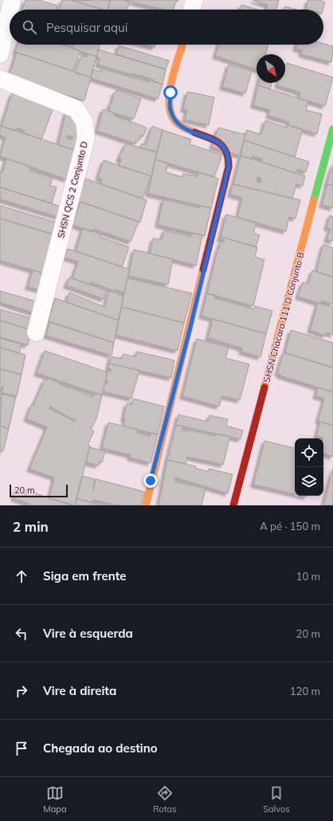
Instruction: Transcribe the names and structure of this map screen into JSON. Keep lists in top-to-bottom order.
{
  "streets": {
    "street": ["SHSN QCS 2 Conjunto D", "SHSN Chácara 111 D Conjunto B"]
  },
  "scale_bar": "20 m",
  "north": "bottom right",
  "page": {
    "search": "Pesquisar aqui",
    "scale": "20 m",
    "heading": ["2 min", "A pé · 150 m"],
    "list": [
      ["Siga em frente", "10 m"],
      ["Vire à esquerda", "20 m"],
      ["Vire à direita", "120 m"],
      "Chegada ao destino"
    ],
    "nav": ["Mapa", "Rotas", "Salvos"]
  }
}
